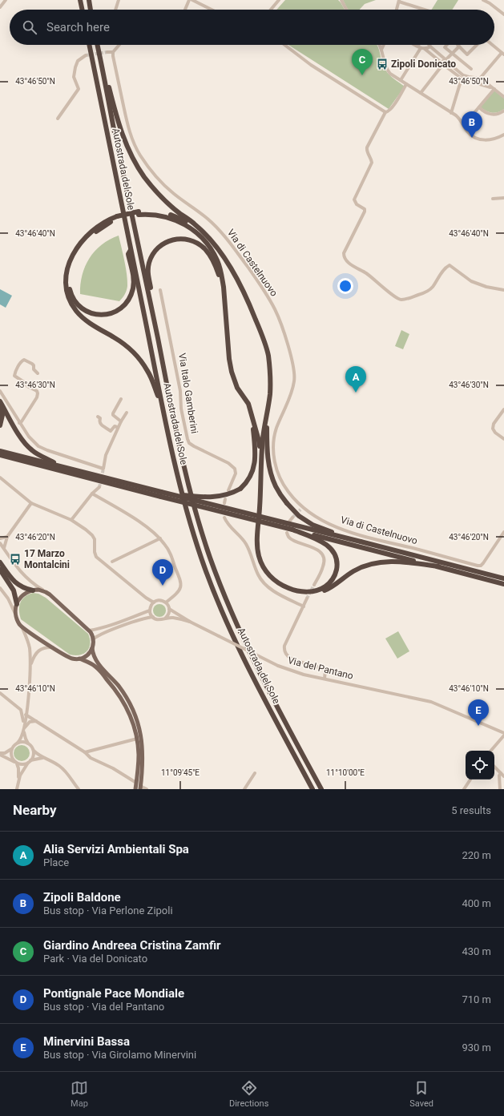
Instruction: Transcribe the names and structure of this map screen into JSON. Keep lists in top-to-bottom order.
{
  "streets": {
    "highway": ["Autostrada del Sole"],
    "street": ["Via di Castelnuovo", "Via Italo Gamberini", "Via del Pantano"]
  },
  "places": {
    "bus stop": ["Zipoli Donicato", "17 Marzo Montalcini"]
  },
  "page": {
    "search": "Search here",
    "pins": [
      "C",
      "B",
      "A",
      "D",
      "E"
    ],
    "heading": ["Nearby", "5 results"],
    "list": [
      {
        "mark": "A",
        "name": "Alia Servizi Ambientali Spa",
        "note": "Place",
        "value": "220 m"
      },
      {
        "mark": "B",
        "name": "Zipoli Baldone",
        "note": "Bus stop · Via Perlone Zipoli",
        "value": "400 m"
      },
      {
        "mark": "C",
        "name": "Giardino Andreea Cristina Zamfir",
        "note": "Park · Via del Donicato",
        "value": "430 m"
      },
      {
        "mark": "D",
        "name": "Pontignale Pace Mondiale",
        "note": "Bus stop · Via del Pantano",
        "value": "710 m"
      },
      {
        "mark": "E",
        "name": "Minervini Bassa",
        "note": "Bus stop · Via Girolamo Minervini",
        "value": "930 m"
      }
    ],
    "nav": ["Map", "Directions", "Saved"]
  },
  "coordinates": [
    "43°46'50\"N",
    "43°46'40\"N",
    "43°46'30\"N",
    "43°46'20\"N",
    "43°46'10\"N",
    "11°09'45\"E",
    "11°10'00\"E"
  ]
}
